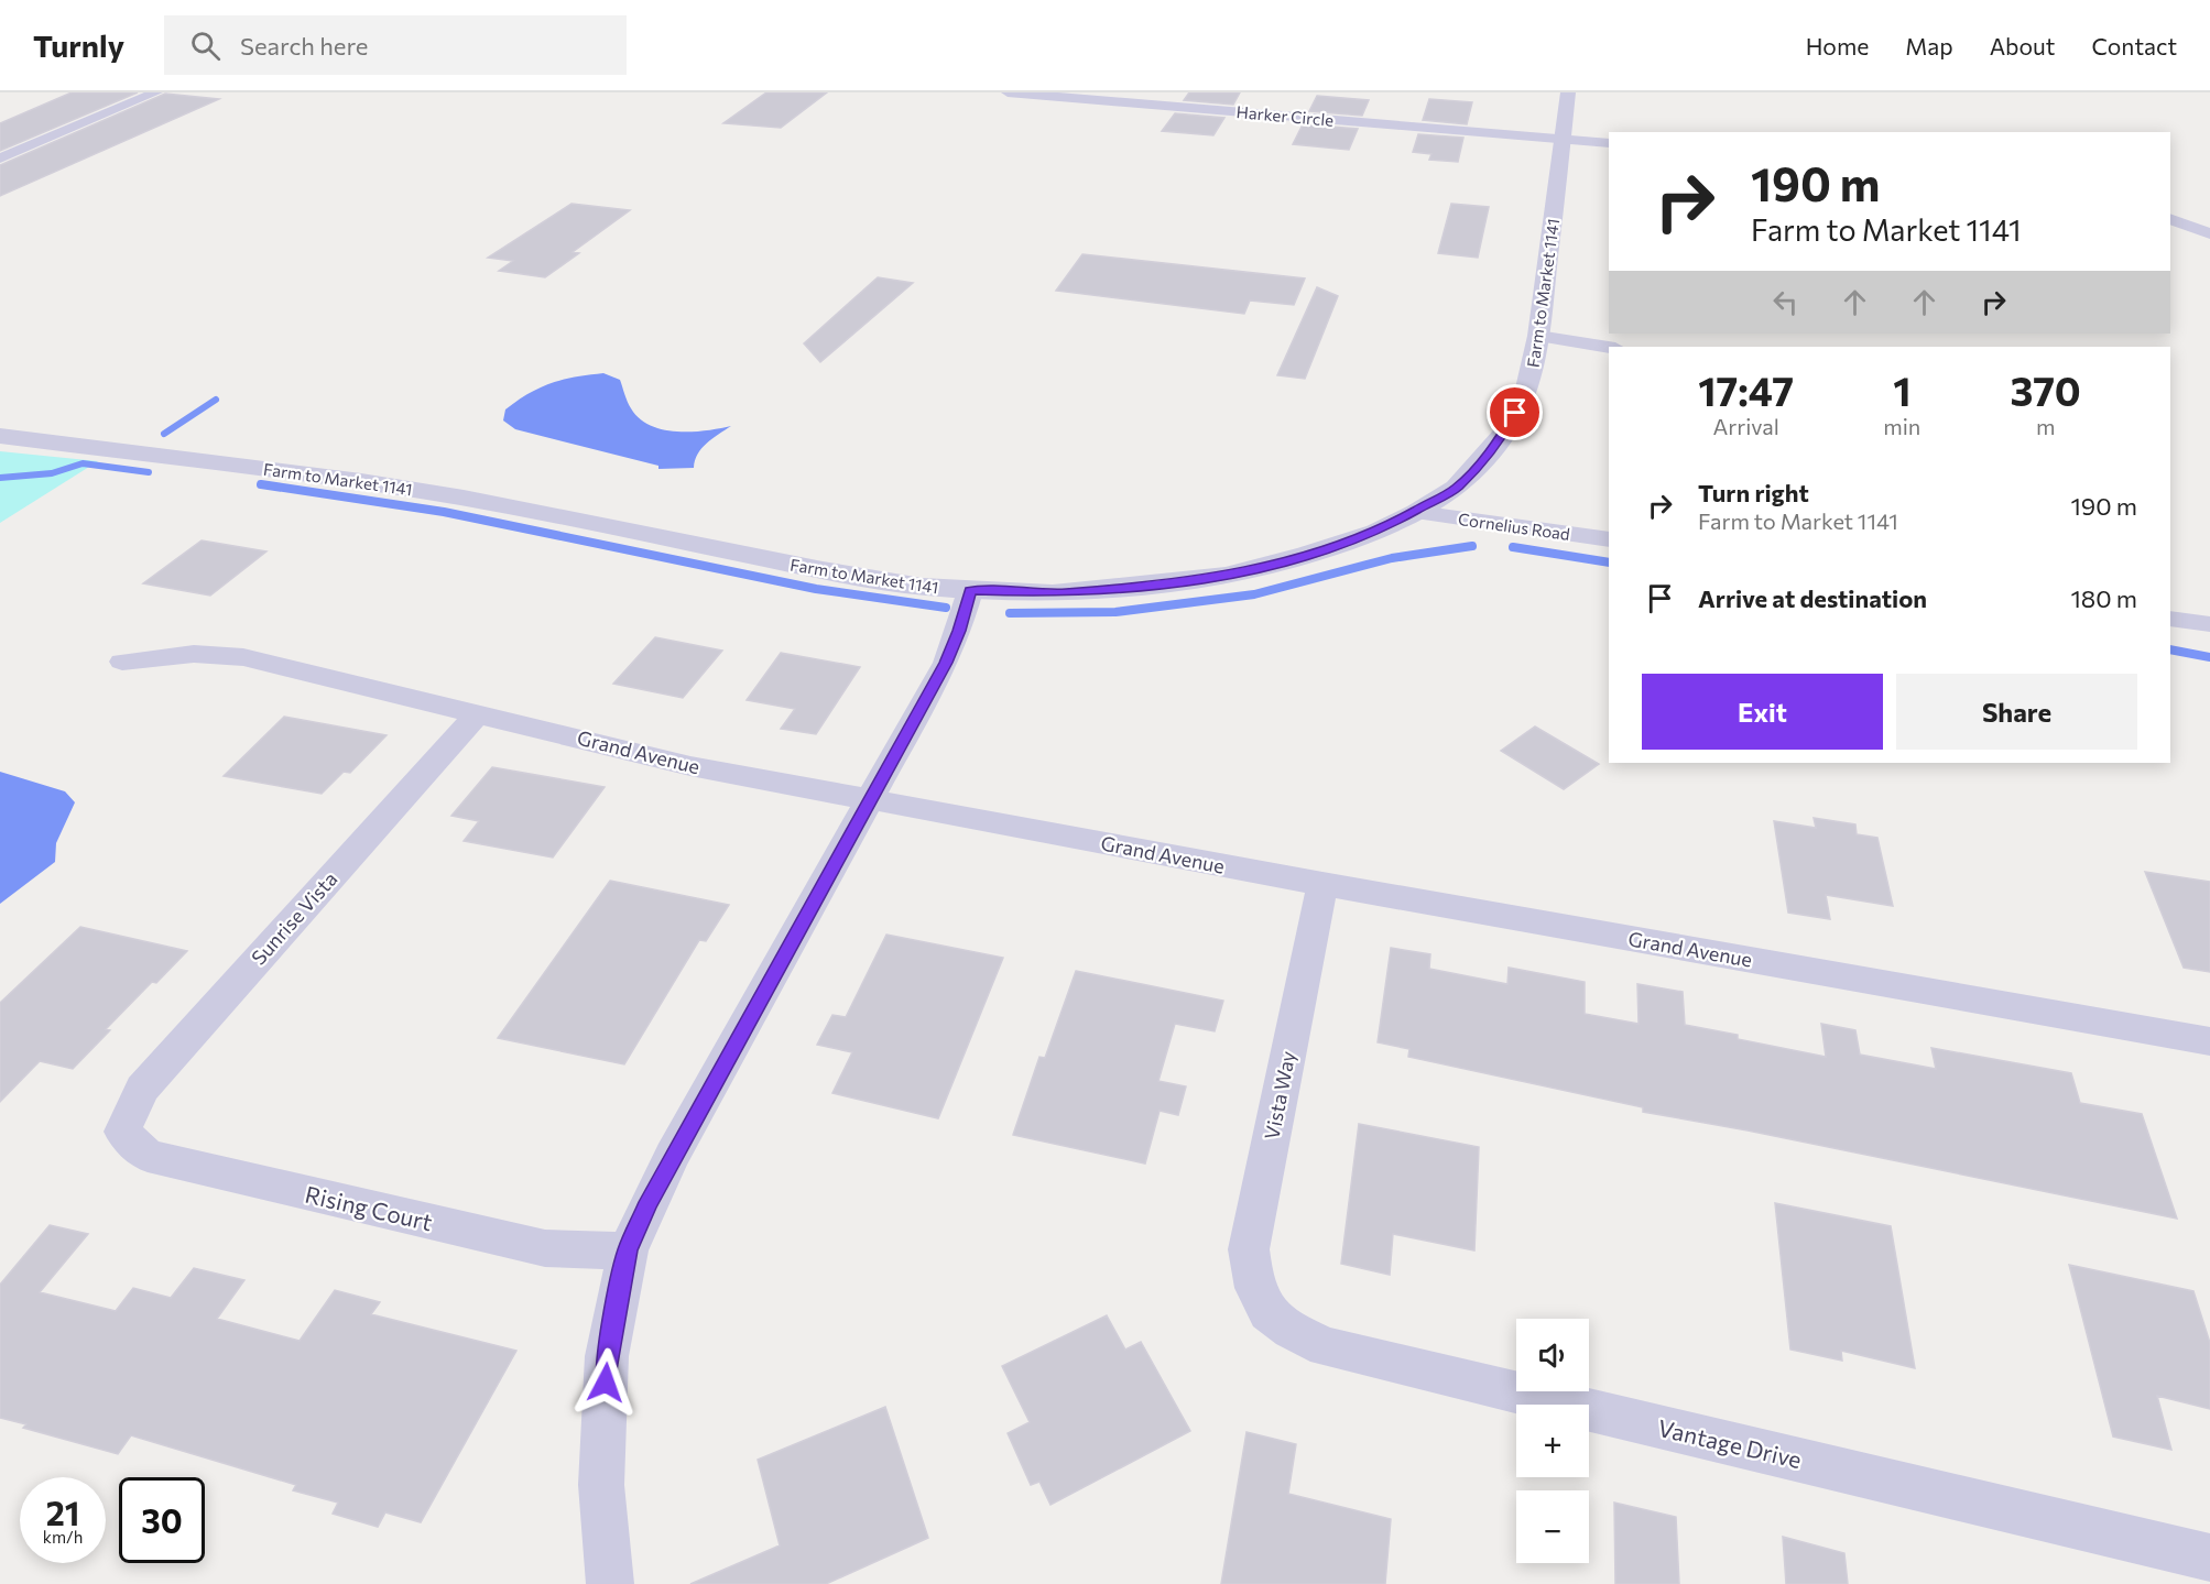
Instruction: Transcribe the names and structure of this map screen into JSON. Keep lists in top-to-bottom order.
{
  "streets": {
    "street": [
      "Harker Circle",
      "Farm to Market 1141",
      "Cornelius Road",
      "Grand Avenue",
      "Sunrise Vista",
      "Vista Way",
      "Rising Court",
      "Vantage Drive"
    ]
  },
  "crossings": [
    ["Harker Circle", "Farm to Market 1141"],
    ["Farm to Market 1141", "Cornelius Road"],
    ["Grand Avenue", "Sunrise Vista"],
    ["Grand Avenue", "Vista Way"],
    ["Sunrise Vista", "Rising Court"],
    ["Vista Way", "Vantage Drive"]
  ],
  "page": {
    "header": "Turnly",
    "search": "Search here",
    "nav": [
      "Home",
      "Map",
      "About",
      "Contact"
    ],
    "turn": ["190 m", "Farm to Market 1141"],
    "eta": [
      "17:47",
      "Arrival",
      "1",
      "min",
      "370",
      "m"
    ],
    "list": [
      {
        "name": "Turn right",
        "note": "Farm to Market 1141",
        "value": "190 m"
      },
      {
        "name": "Arrive at destination",
        "value": "180 m"
      }
    ],
    "buttons": ["Exit", "Share"],
    "map_buttons": ["+", "−"],
    "speed": "21 km/h",
    "limit": "30"
  }
}
